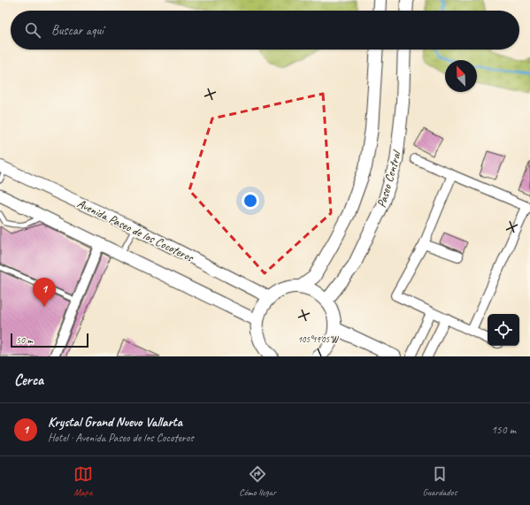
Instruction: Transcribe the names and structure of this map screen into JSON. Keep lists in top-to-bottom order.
{
  "streets": {
    "main road": ["Paseo Central"],
    "street": ["Avenida Paseo de los Cocoteros"]
  },
  "scale_bar": "50 m",
  "north": "top left",
  "page": {
    "search": "Buscar aquí",
    "pins": "1",
    "scale": "50 m",
    "heading": "Cerca",
    "list": [
      {
        "mark": "1",
        "name": "Krystal Grand Nuevo Vallarta",
        "note": "Hotel · Avenida Paseo de los Cocoteros",
        "value": "150 m"
      }
    ],
    "nav": ["Mapa", "Cómo llegar", "Guardados"]
  },
  "coordinates": ["105°19'05\"W"]
}
